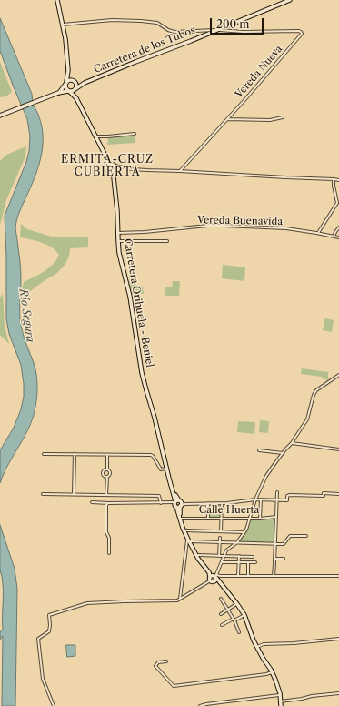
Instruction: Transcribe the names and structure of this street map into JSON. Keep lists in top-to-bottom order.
{
  "streets": {
    "main road": ["Carretera de los Tubos", "Carretera Orihuela - Beniel"],
    "street": ["Vereda Nueva", "Vereda Buenavida", "Calle Huerta"]
  },
  "crossings": [
    ["Carretera de los Tubos", "Vereda Nueva"],
    ["Carretera de los Tubos", "Carretera Orihuela - Beniel"],
    ["Vereda Buenavida", "Carretera Orihuela - Beniel"],
    ["Carretera Orihuela - Beniel", "Calle Huerta"]
  ],
  "districts": ["ERMITA-CRUZ CUBIERTA"],
  "water": ["Río Segura"],
  "scale_bar": "200 m"
}
